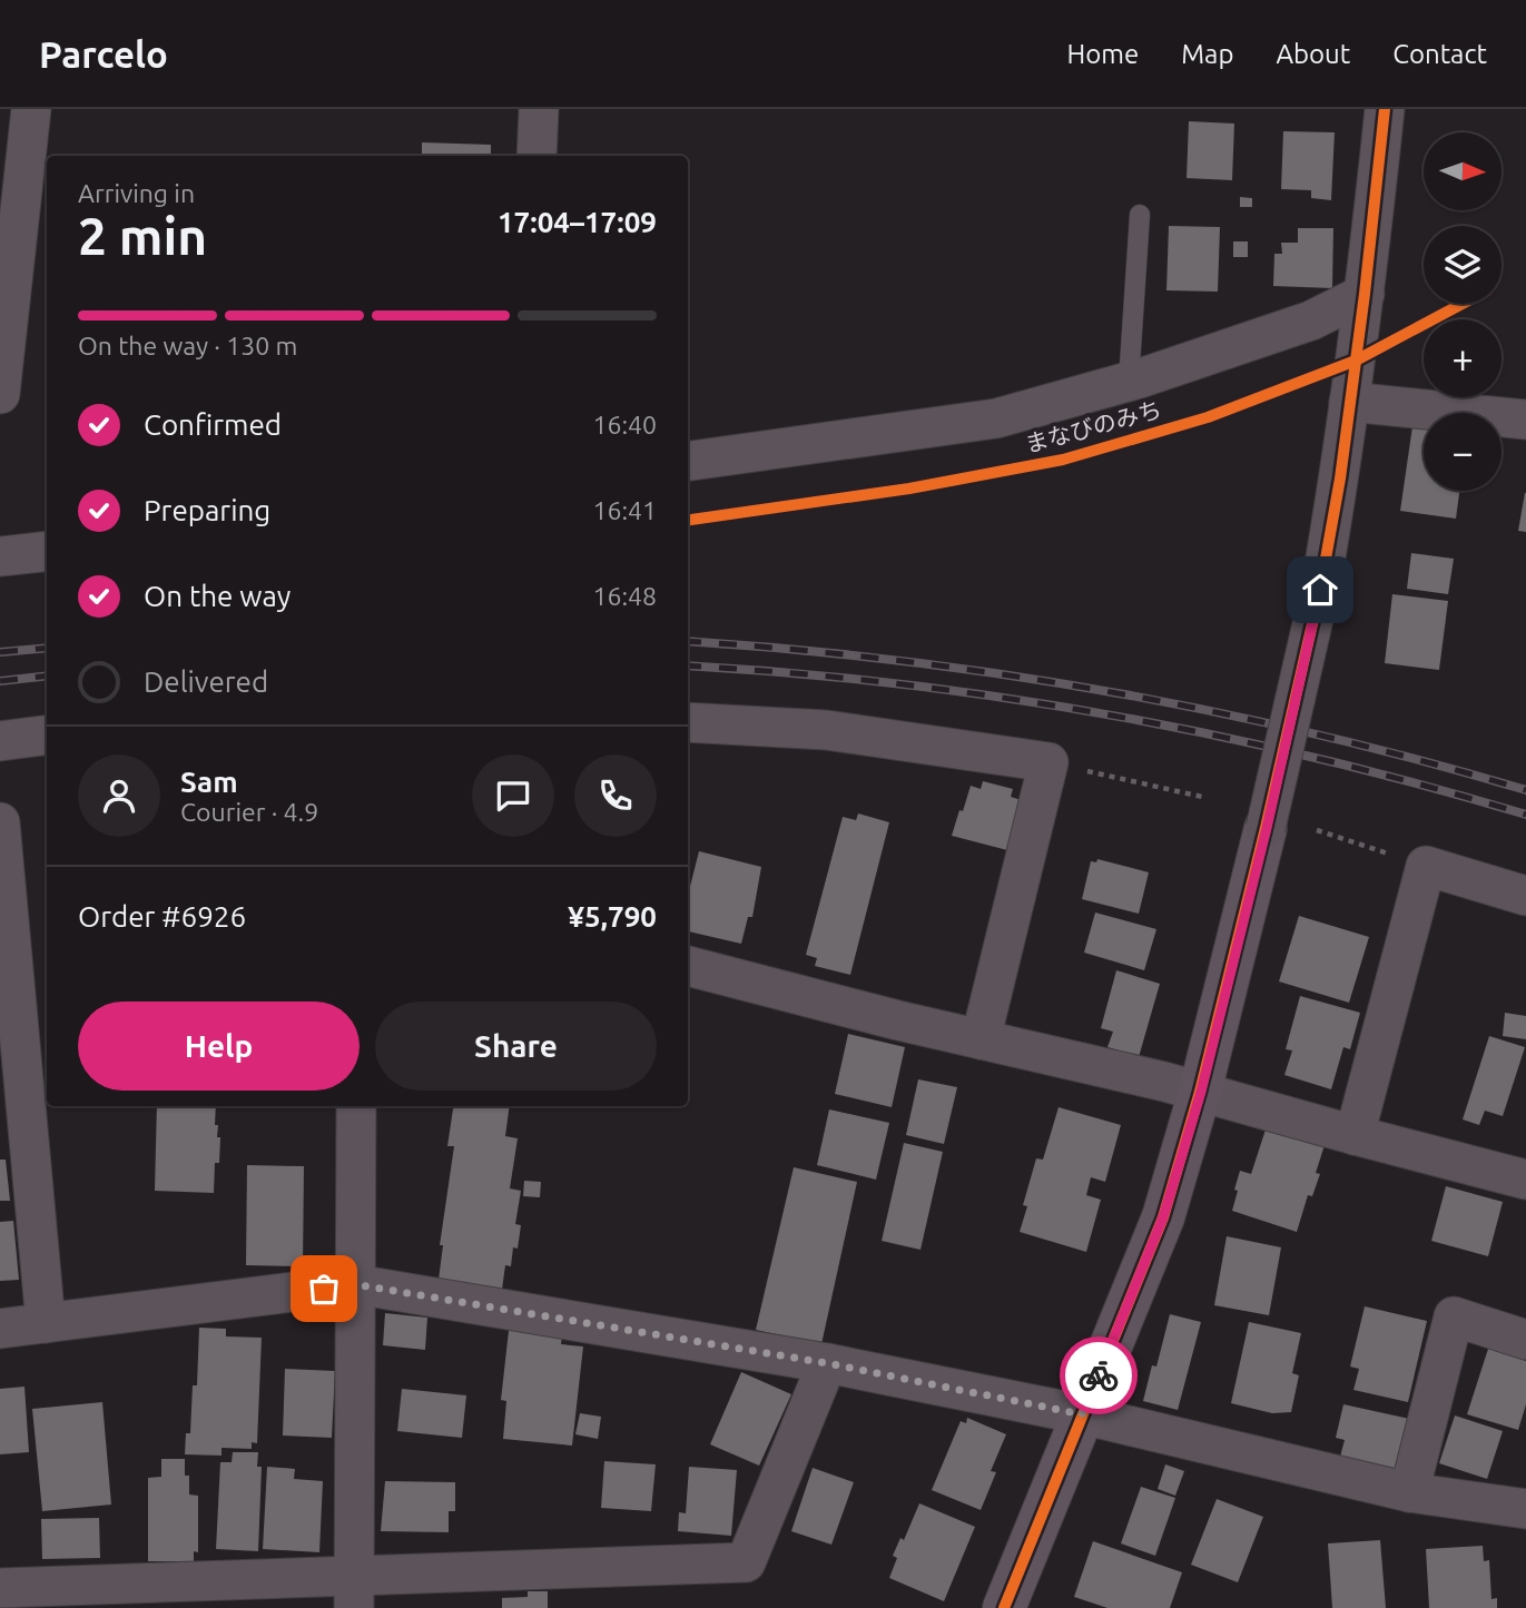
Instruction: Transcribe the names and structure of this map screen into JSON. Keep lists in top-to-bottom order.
{
  "streets": {
    "cycle path": ["まなびのみち"]
  },
  "north": "right",
  "page": {
    "header": "Parcelo",
    "nav": [
      "Home",
      "Map",
      "About",
      "Contact"
    ],
    "map_buttons": ["+", "−"],
    "heading": ["2 min", "Arriving in", "17:04–17:09"],
    "panel": [
      "Sam",
      "Courier · 4.9",
      "Order #6926",
      "¥5,790"
    ],
    "bar": "On the way · 130 m",
    "list": [
      ["Confirmed", "16:40"],
      ["Preparing", "16:41"],
      ["On the way", "16:48"],
      "Delivered"
    ],
    "buttons": ["Help", "Share"]
  }
}
